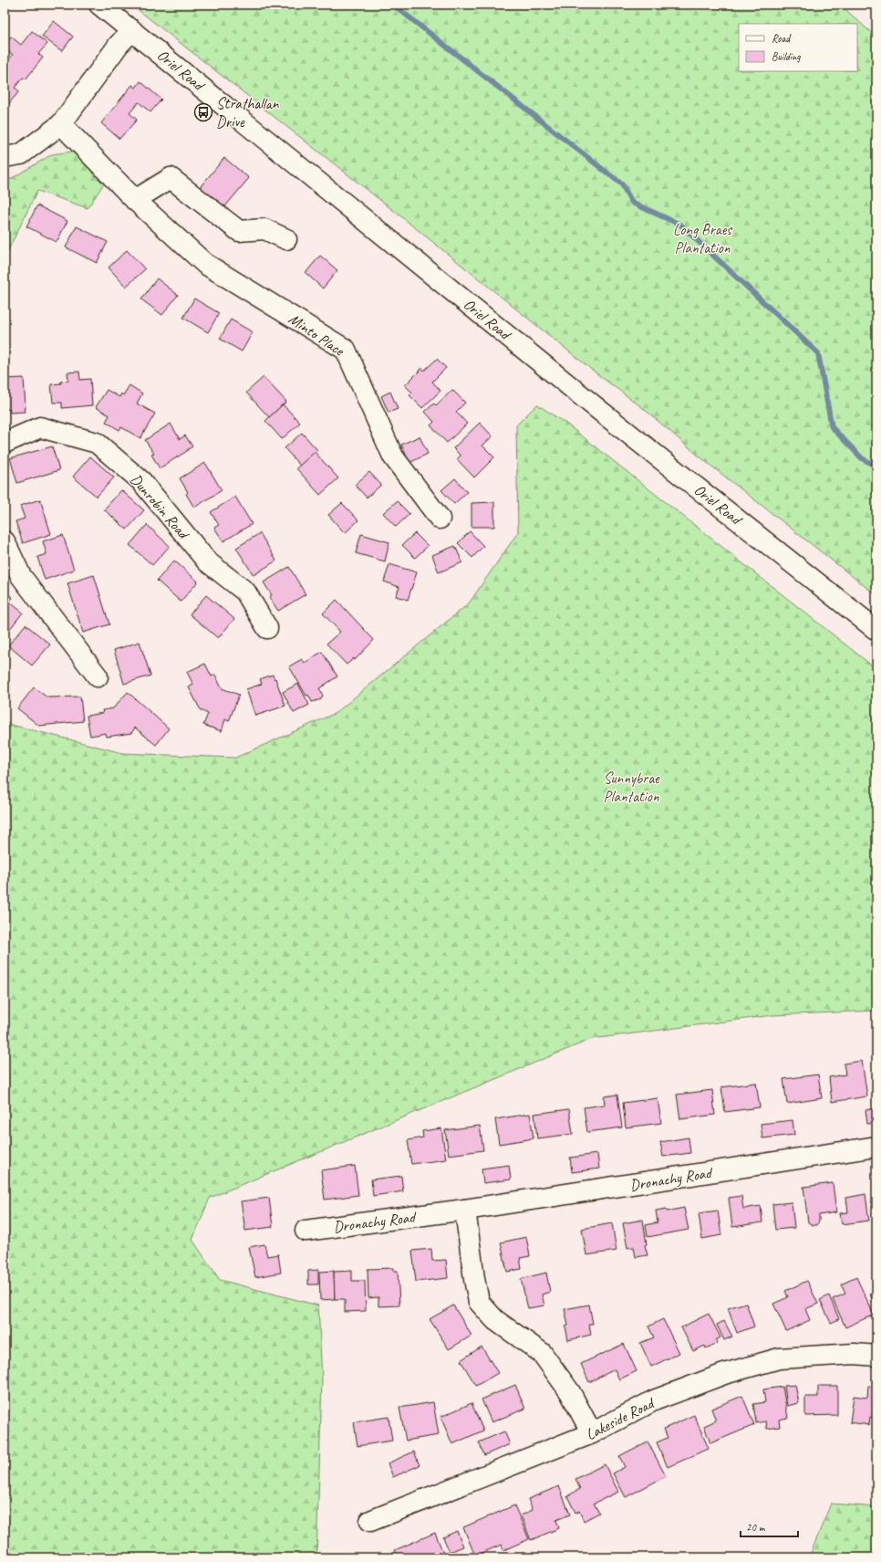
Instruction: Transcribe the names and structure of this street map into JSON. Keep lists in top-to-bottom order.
{
  "streets": {
    "street": [
      "Oriel Road",
      "Minto Place",
      "Dunrobin Road",
      "Dronachy Road",
      "Lakeside Road"
    ]
  },
  "parks": ["Long Braes Plantation", "Sunnybrae Plantation"],
  "places": {
    "bus stop": ["Strathallan Drive"]
  },
  "legend": ["Road", "Building"],
  "scale_bar": "20 m"
}
